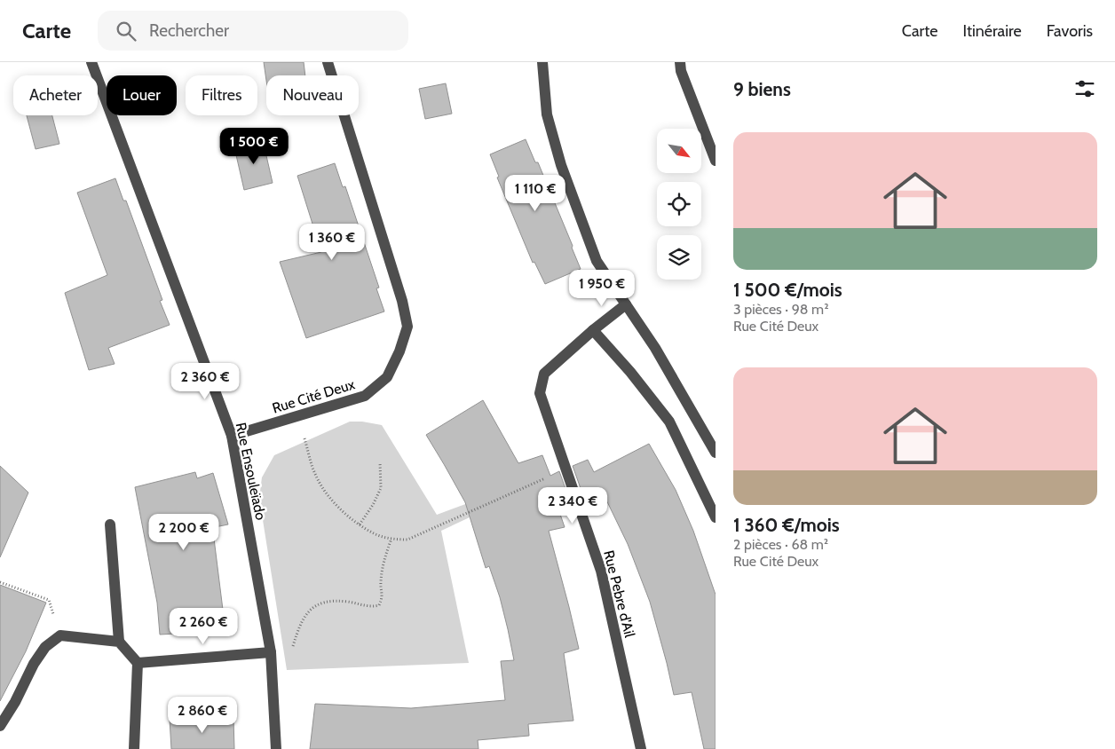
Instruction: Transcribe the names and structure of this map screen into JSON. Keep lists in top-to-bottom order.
{
  "streets": {
    "street": ["Rue Cité Deux", "Rue Ensouleïado", "Rue Pebre d'Ail"]
  },
  "crossings": [
    ["Rue Cité Deux", "Rue Ensouleïado"]
  ],
  "north": "bottom right",
  "page": {
    "header": "Carte",
    "search": "Rechercher",
    "nav": ["Carte", "Itinéraire", "Favoris"],
    "heading": "9 biens",
    "chip": [
      "Acheter",
      "Louer",
      "Filtres",
      "Nouveau"
    ],
    "list": [
      {
        "name": "1 500 €/mois",
        "note": "3 pièces · 98 m² · Rue Cité Deux"
      },
      {
        "name": "1 360 €/mois",
        "note": "2 pièces · 68 m² · Rue Cité Deux"
      }
    ],
    "price": [
      "1 500 €",
      "1 110 €",
      "1 360 €",
      "1 950 €",
      "2 360 €",
      "2 340 €",
      "2 200 €",
      "2 260 €",
      "2 860 €"
    ]
  }
}
